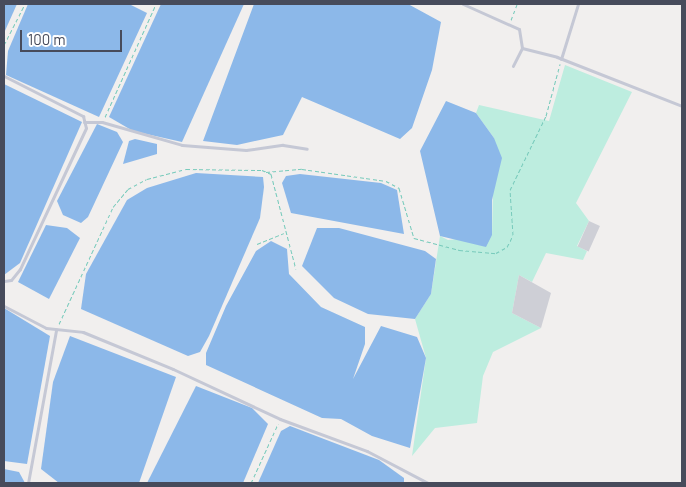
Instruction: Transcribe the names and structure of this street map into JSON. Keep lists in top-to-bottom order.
{
  "scale_bar": "100 m"
}
